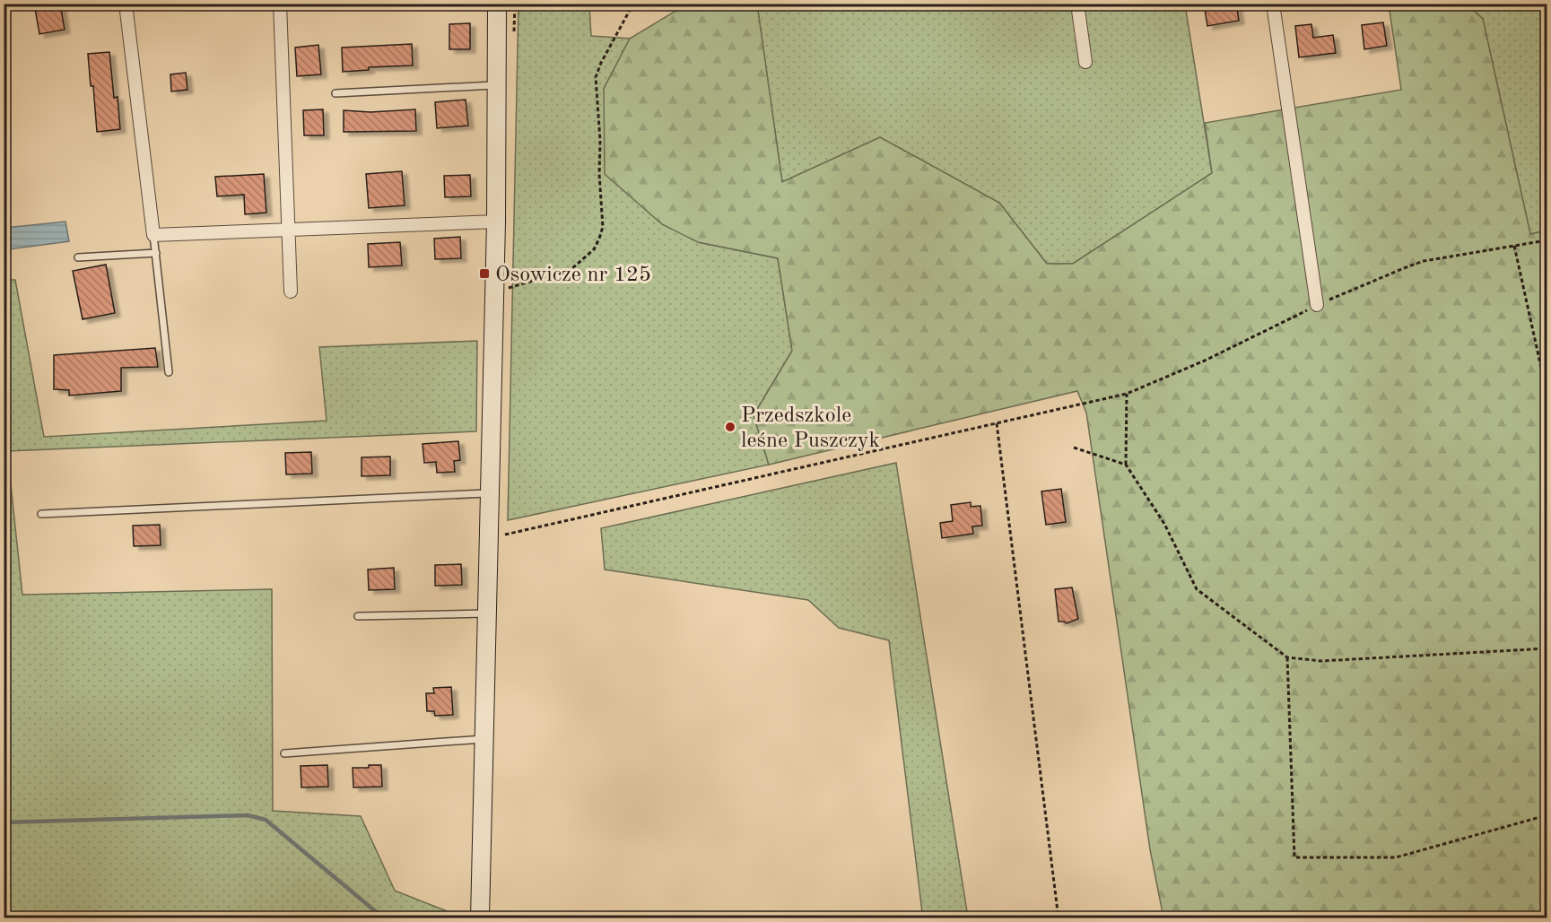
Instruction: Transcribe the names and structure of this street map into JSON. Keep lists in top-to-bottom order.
{
  "places": {
    "transit": ["Osowicze nr 125"],
    "other": ["Przedszkole leśne Puszczyk"]
  }
}
